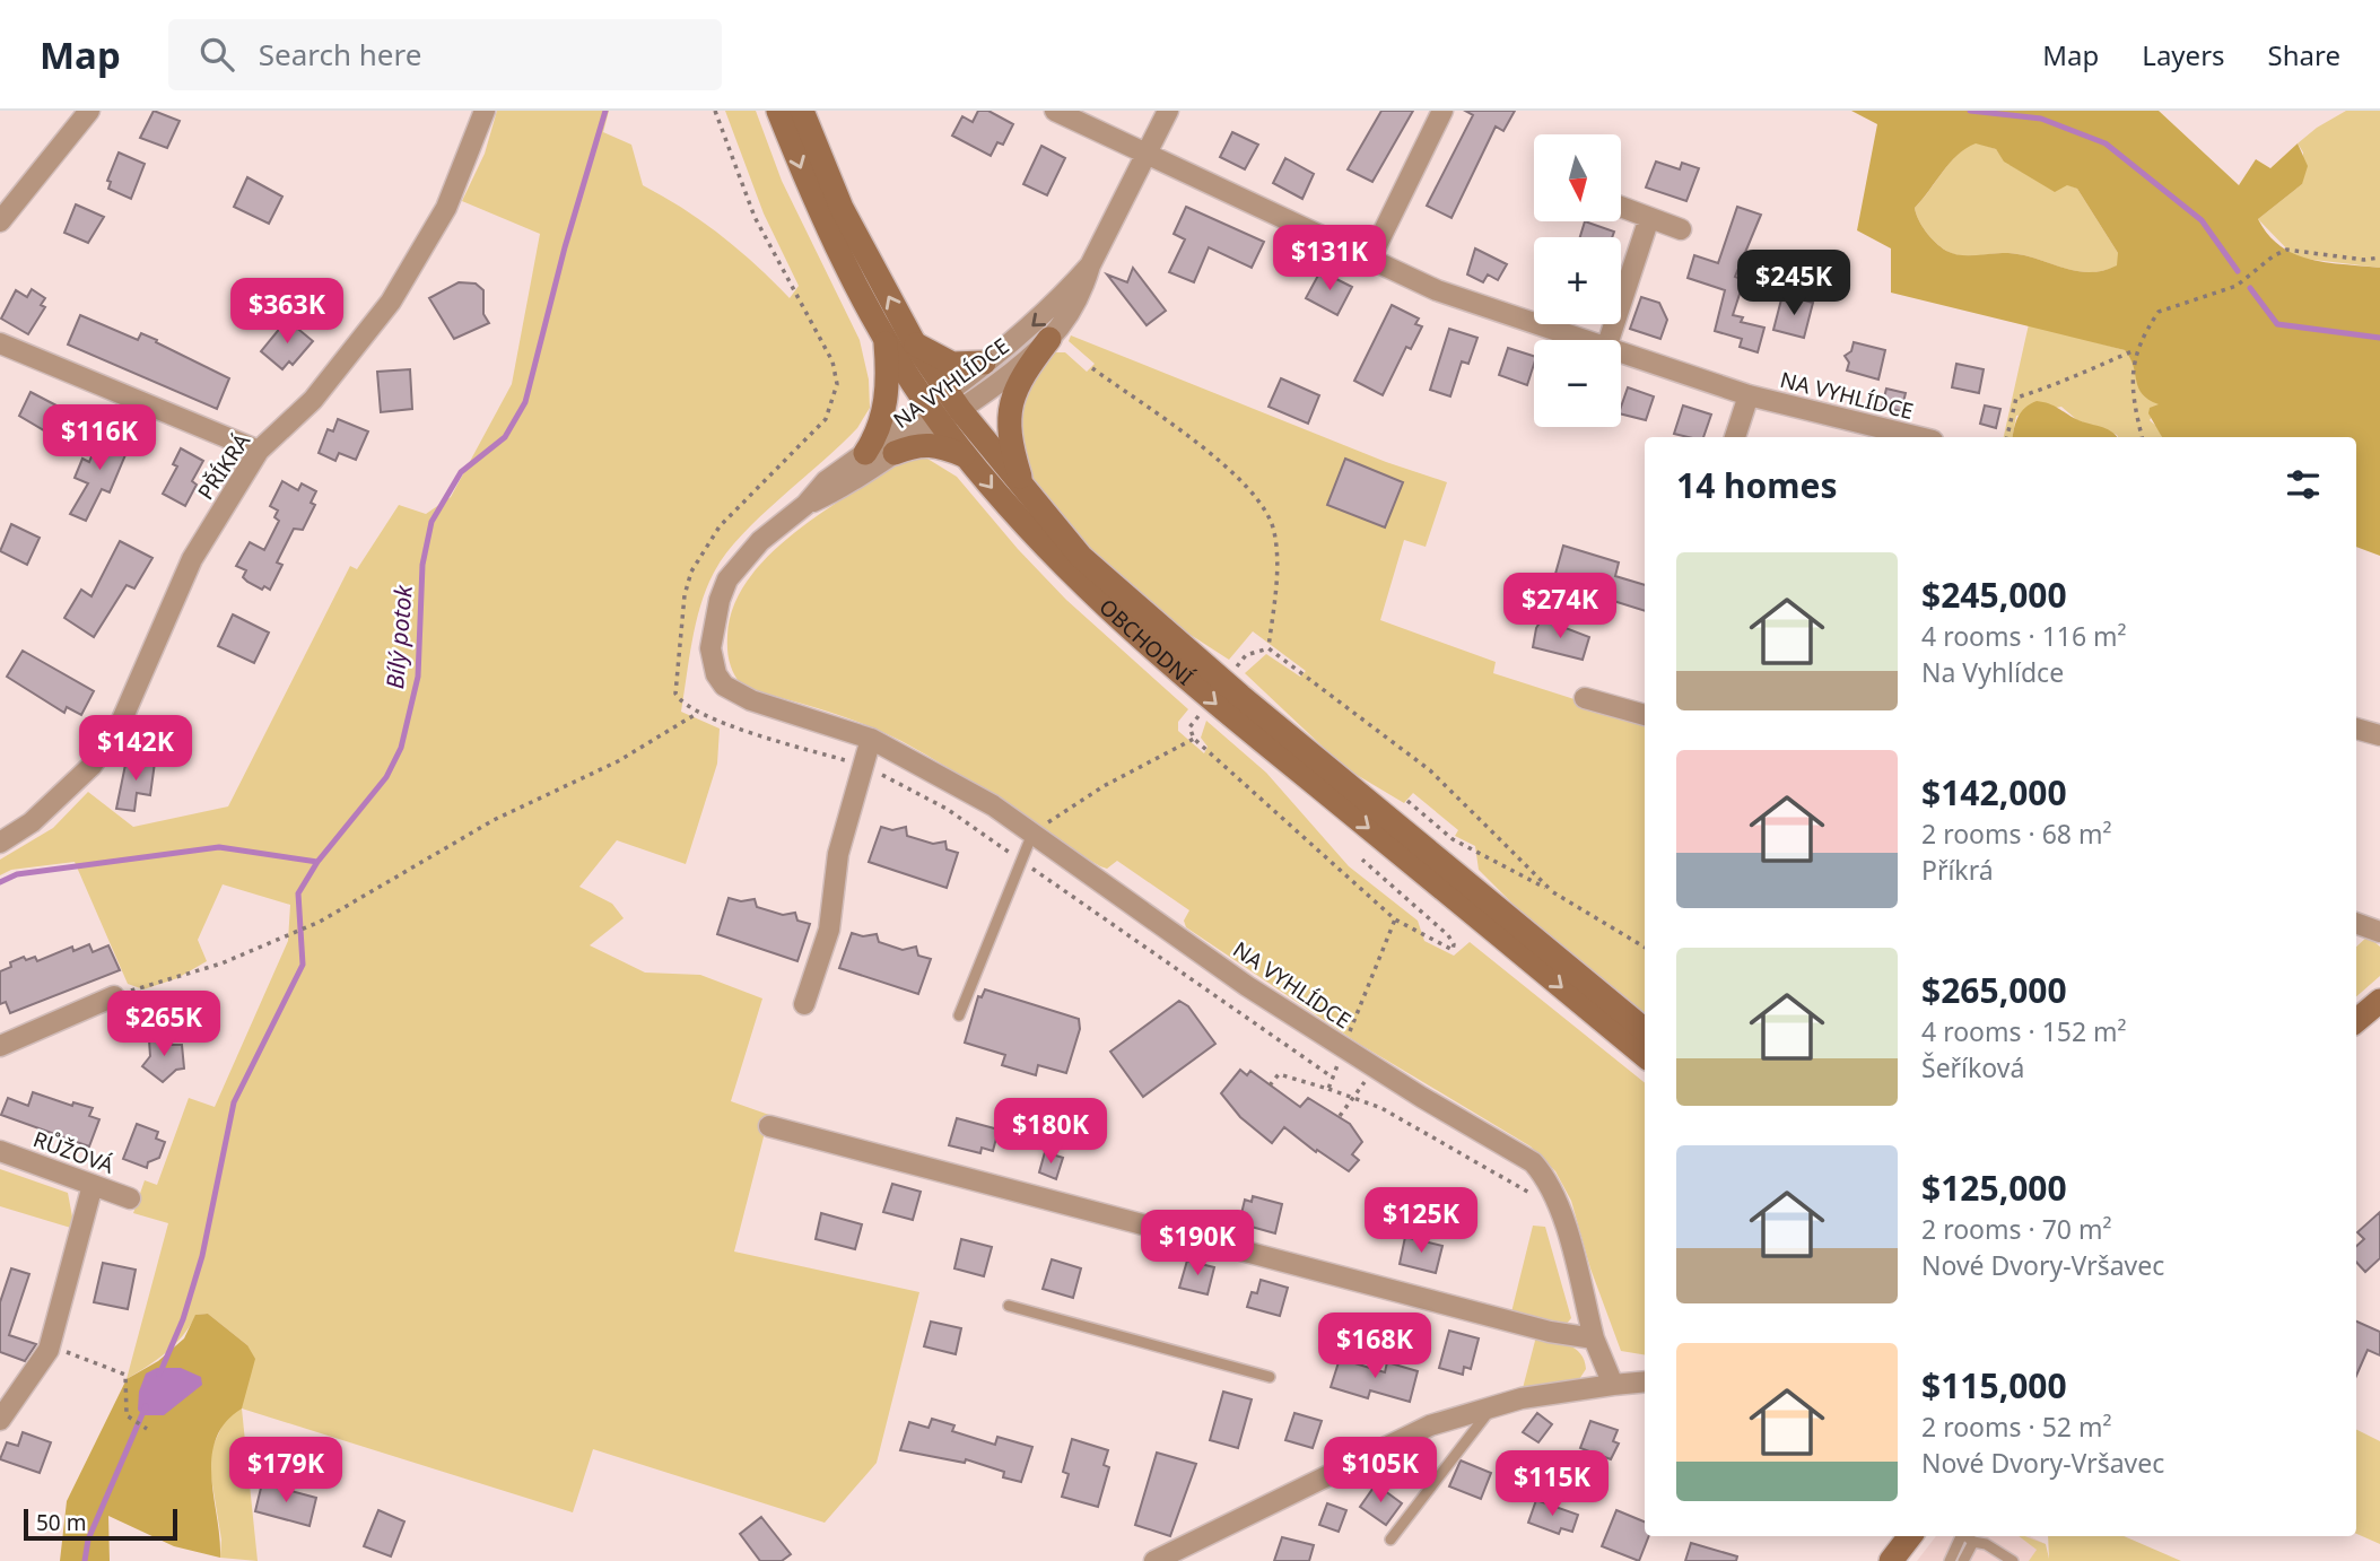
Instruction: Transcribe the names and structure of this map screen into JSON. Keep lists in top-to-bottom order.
{
  "streets": {
    "main road": ["OBCHODNÍ"],
    "street": ["NA VYHLÍDCE", "PŘÍKRÁ", "RŮŽOVÁ"]
  },
  "crossings": [
    ["NA VYHLÍDCE", "OBCHODNÍ"]
  ],
  "water": ["Bílý potok"],
  "scale_bar": "50 m",
  "north": "bottom",
  "page": {
    "header": "Map",
    "search": "Search here",
    "nav": ["Map", "Layers", "Share"],
    "map_buttons": ["+", "−"],
    "price": [
      "$131K",
      "$245K",
      "$363K",
      "$116K",
      "$274K",
      "$142K",
      "$265K",
      "$180K",
      "$125K",
      "$190K",
      "$168K",
      "$179K",
      "$105K",
      "$115K"
    ],
    "heading": "14 homes",
    "list": [
      {
        "name": "$245,000",
        "note": "4 rooms · 116 m² · Na Vyhlídce"
      },
      {
        "name": "$142,000",
        "note": "2 rooms · 68 m² · Příkrá"
      },
      {
        "name": "$265,000",
        "note": "4 rooms · 152 m² · Šeříková"
      },
      {
        "name": "$125,000",
        "note": "2 rooms · 70 m² · Nové Dvory-Vršavec"
      },
      {
        "name": "$115,000",
        "note": "2 rooms · 52 m² · Nové Dvory-Vršavec"
      }
    ],
    "scale": "50 m"
  }
}
